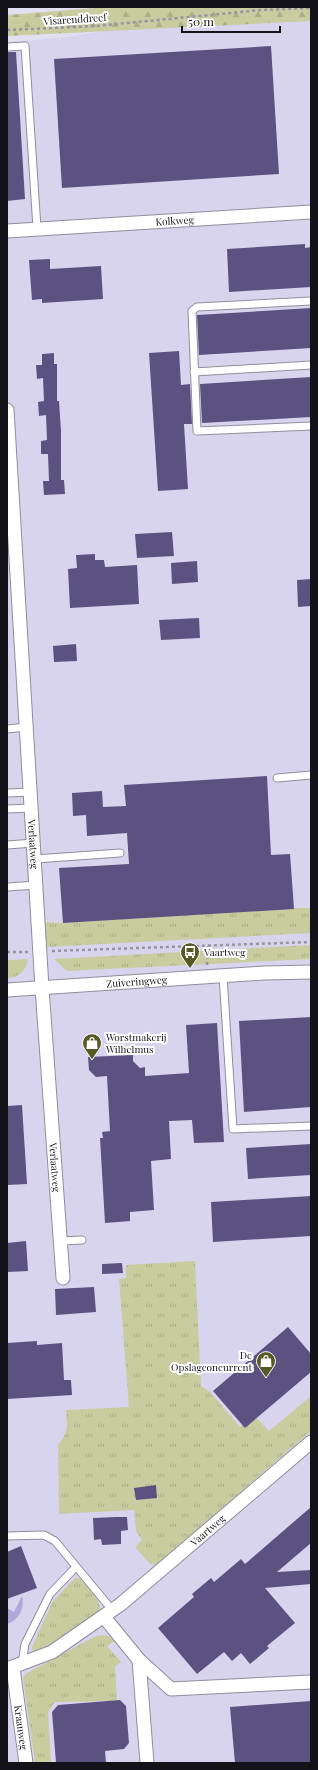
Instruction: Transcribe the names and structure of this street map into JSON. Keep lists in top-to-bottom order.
{
  "streets": {
    "street": [
      "Kolkweg",
      "Verlaatweg",
      "Zuiveringweg",
      "Vaartweg",
      "Kraanweg"
    ],
    "path": ["Visarenddreef"]
  },
  "crossings": [
    ["Verlaatweg", "Zuiveringweg"],
    ["Vaartweg", "Kraanweg"]
  ],
  "places": {
    "bus stop": ["Vaartweg"],
    "shop": ["Worstmakerij Wilhelmus", "De Opslagconcurrent"]
  },
  "scale_bar": "50 m"
}
